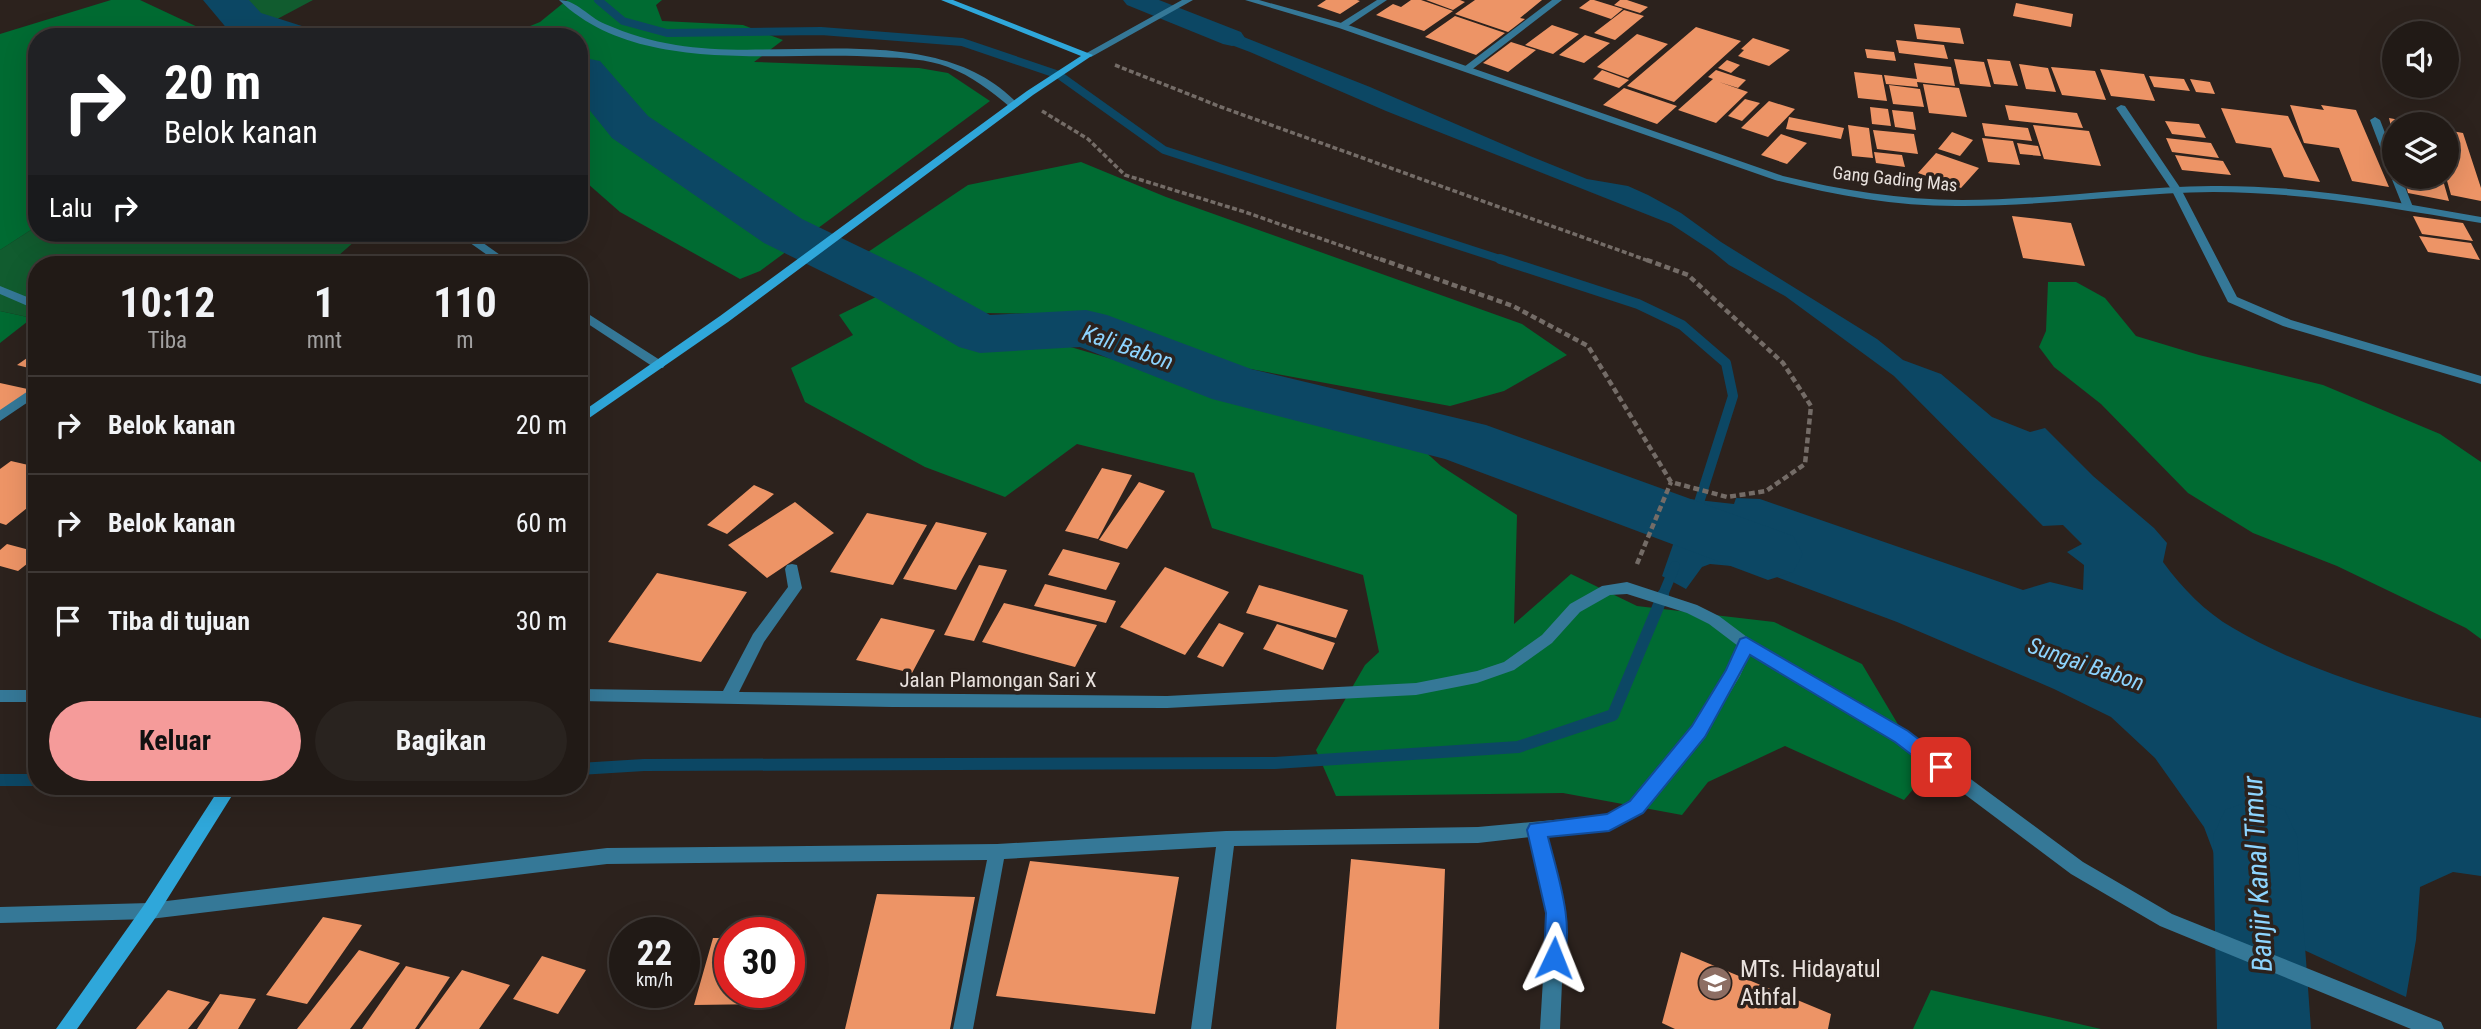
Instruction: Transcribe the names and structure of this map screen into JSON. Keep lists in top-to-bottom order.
{
  "streets": {
    "street": ["Gang Gading Mas", "Jalan Plamongan Sari X"]
  },
  "water": ["Kali Babon", "Sungai Babon", "Banjir Kanal Timur"],
  "places": {
    "school or university": ["MTs. Hidayatul Athfal"]
  },
  "page": {
    "turn": ["20 m", "Belok kanan"],
    "then": "Lalu",
    "eta": [
      "10:12",
      "Tiba",
      "1",
      "mnt",
      "110",
      "m"
    ],
    "list": [
      {
        "name": "Belok kanan",
        "value": "20 m"
      },
      {
        "name": "Belok kanan",
        "value": "60 m"
      },
      {
        "name": "Tiba di tujuan",
        "value": "30 m"
      }
    ],
    "buttons": ["Keluar", "Bagikan"],
    "speed": "22 km/h",
    "limit": "30"
  }
}
